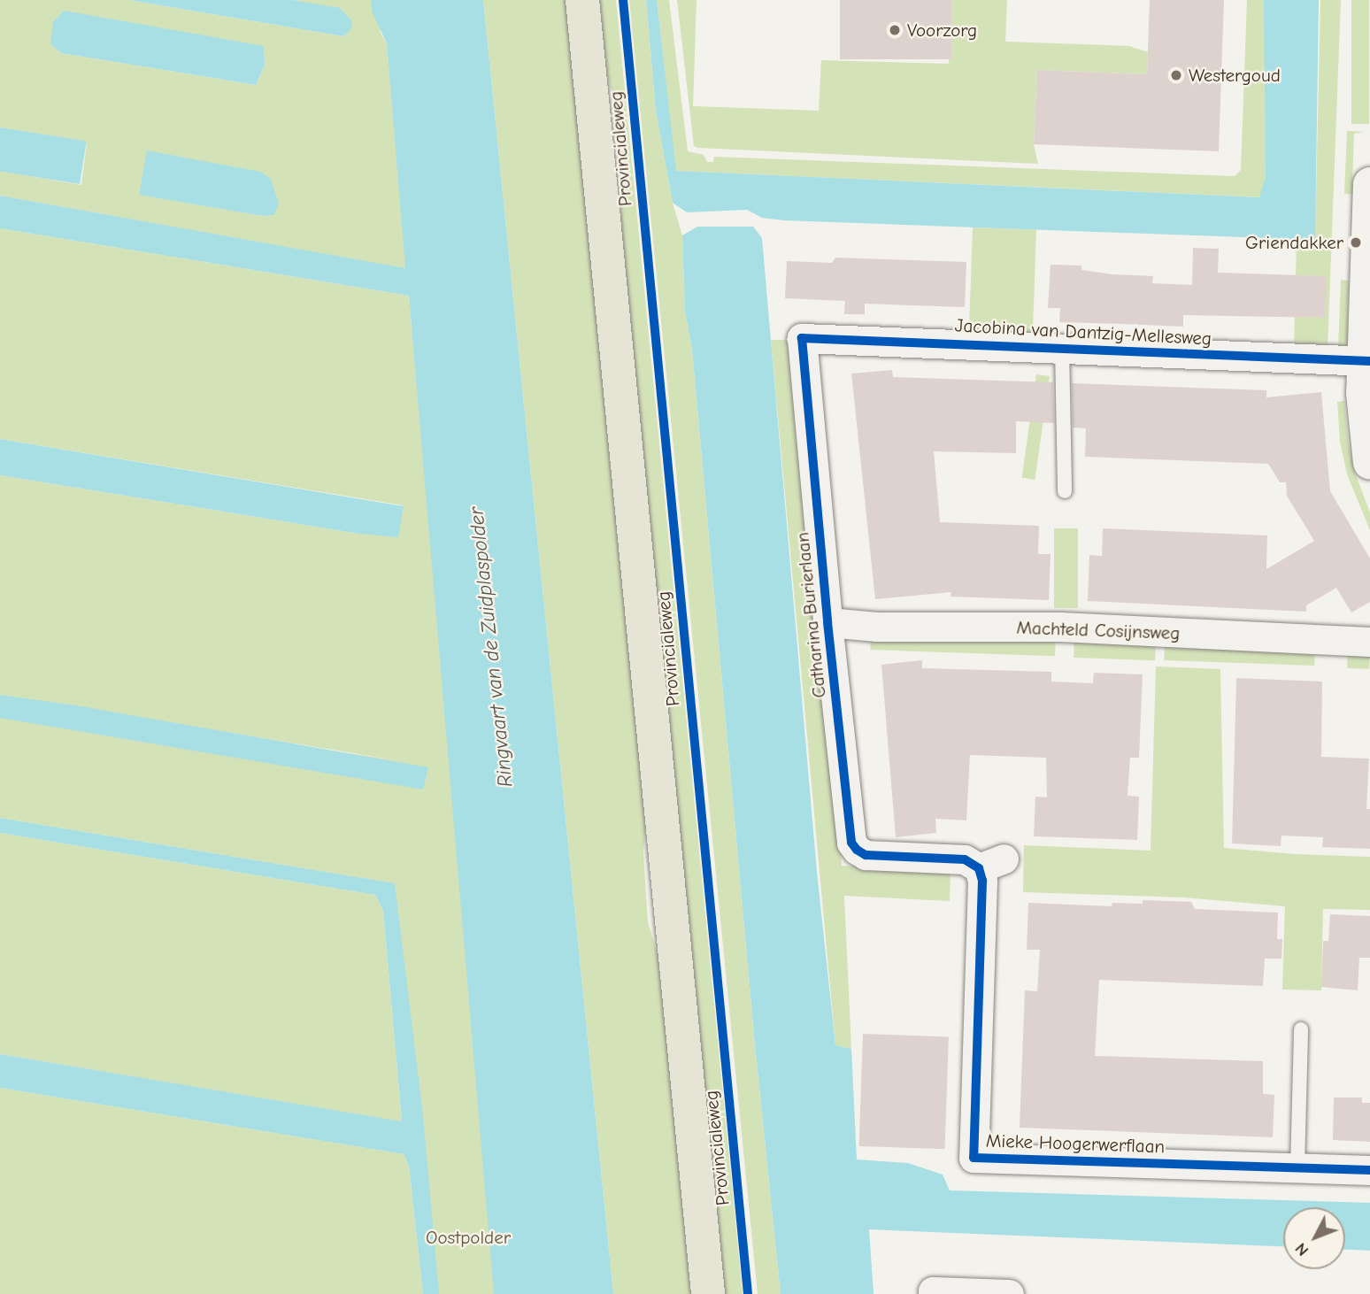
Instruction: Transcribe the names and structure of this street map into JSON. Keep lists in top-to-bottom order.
{
  "streets": {
    "main road": ["Provincialeweg"],
    "street": [
      "Jacobina van Dantzig-Mellesweg",
      "Catharina Burierlaan",
      "Machteld Cosijnsweg",
      "Mieke Hoogerwerflaan"
    ]
  },
  "crossings": [
    ["Jacobina van Dantzig-Mellesweg", "Catharina Burierlaan"],
    ["Catharina Burierlaan", "Machteld Cosijnsweg"],
    ["Catharina Burierlaan", "Mieke Hoogerwerflaan"]
  ],
  "water": ["Ringvaart van de Zuidplaspolder"],
  "parks": ["Oostpolder"],
  "places": ["Voorzorg", "Westergoud", "Griendakker"],
  "north": "bottom left"
}
